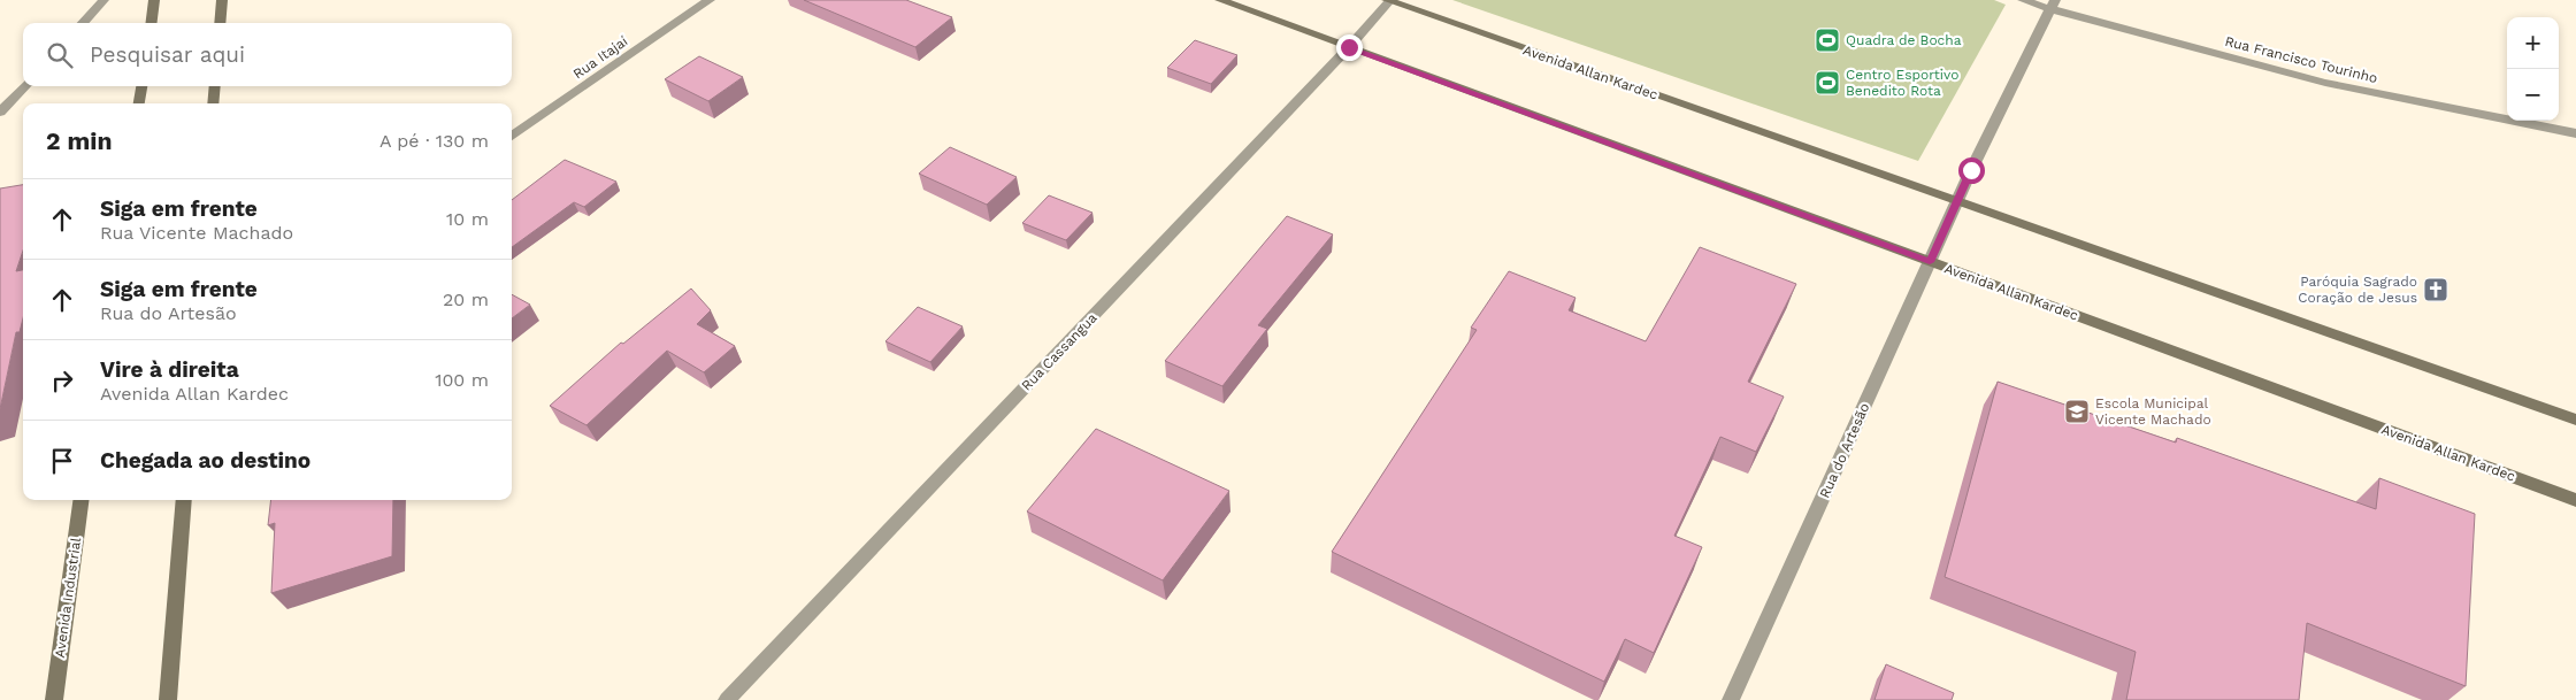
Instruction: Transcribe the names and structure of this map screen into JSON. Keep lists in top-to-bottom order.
{
  "streets": {
    "street": [
      "Rua Itajaí",
      "Rua Francisco Tourinho",
      "Avenida Allan Kardec",
      "Rua Cassangua",
      "Rua do Artesão",
      "Avenida Industrial"
    ]
  },
  "crossings": [
    ["Rua Francisco Tourinho", "Rua do Artesão"],
    ["Avenida Allan Kardec", "Rua Cassangua"],
    ["Avenida Allan Kardec", "Rua do Artesão"]
  ],
  "places": {
    "sports": ["Quadra de Bocha", "Centro Esportivo Benedito Rota"],
    "church": ["Paróquia Sagrado Coração de Jesus"],
    "school or university": ["Escola Municipal Vicente Machado"]
  },
  "page": {
    "map_buttons": ["+", "−"],
    "search": "Pesquisar aqui",
    "heading": ["2 min", "A pé · 130 m"],
    "list": [
      ["Siga em frente", "Rua Vicente Machado", "10 m"],
      ["Siga em frente", "Rua do Artesão", "20 m"],
      ["Vire à direita", "Avenida Allan Kardec", "100 m"],
      "Chegada ao destino"
    ]
  }
}
